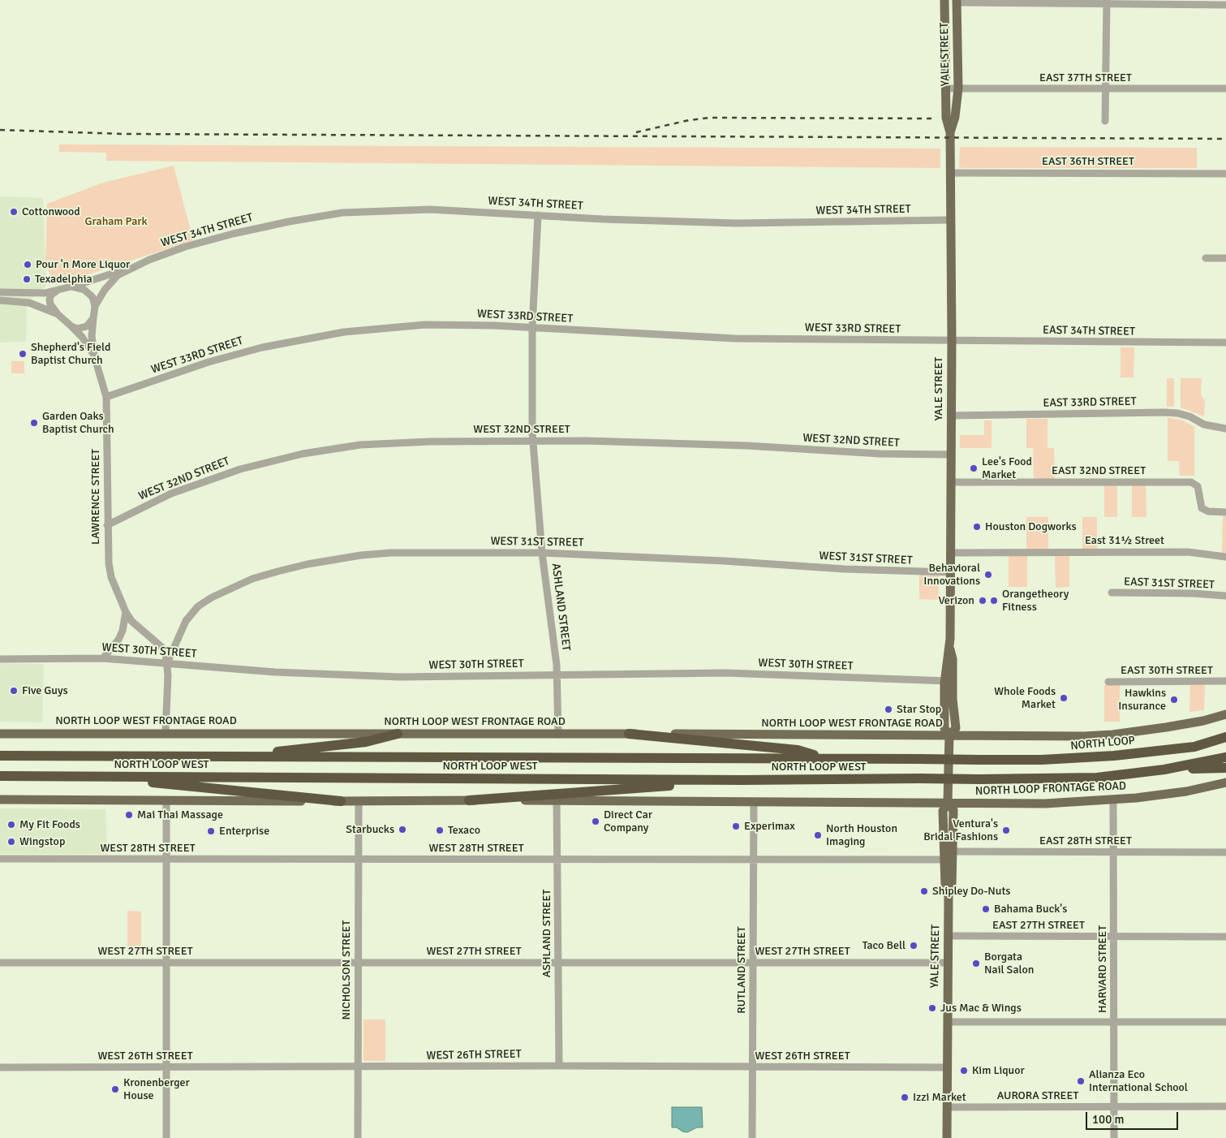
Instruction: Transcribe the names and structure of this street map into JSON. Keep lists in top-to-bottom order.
{
  "streets": {
    "highway": ["NORTH LOOP", "NORTH LOOP WEST"],
    "main road": ["YALE STREET", "NORTH LOOP WEST FRONTAGE ROAD", "NORTH LOOP FRONTAGE ROAD"],
    "street": [
      "EAST 37TH STREET",
      "EAST 36TH STREET",
      "WEST 34TH STREET",
      "WEST 33RD STREET",
      "EAST 34TH STREET",
      "EAST 33RD STREET",
      "WEST 32ND STREET",
      "EAST 32ND STREET",
      "LAWRENCE STREET",
      "East 31½ Street",
      "WEST 31ST STREET",
      "EAST 31ST STREET",
      "ASHLAND STREET",
      "WEST 30TH STREET",
      "EAST 30TH STREET",
      "EAST 28TH STREET",
      "WEST 28TH STREET",
      "EAST 27TH STREET",
      "WEST 27TH STREET",
      "HARVARD STREET",
      "NICHOLSON STREET",
      "RUTLAND STREET",
      "WEST 26TH STREET",
      "AURORA STREET"
    ]
  },
  "crossings": [
    ["YALE STREET", "EAST 37TH STREET"],
    ["YALE STREET", "EAST 36TH STREET"],
    ["YALE STREET", "WEST 34TH STREET"],
    ["YALE STREET", "WEST 33RD STREET"],
    ["YALE STREET", "EAST 34TH STREET"],
    ["YALE STREET", "EAST 33RD STREET"],
    ["YALE STREET", "WEST 32ND STREET"],
    ["YALE STREET", "EAST 32ND STREET"],
    ["YALE STREET", "East 31½ Street"],
    ["YALE STREET", "WEST 31ST STREET"],
    ["YALE STREET", "WEST 30TH STREET"],
    ["YALE STREET", "NORTH LOOP WEST FRONTAGE ROAD"],
    ["YALE STREET", "NORTH LOOP FRONTAGE ROAD"],
    ["YALE STREET", "EAST 28TH STREET"],
    ["YALE STREET", "WEST 28TH STREET"],
    ["YALE STREET", "EAST 27TH STREET"],
    ["YALE STREET", "WEST 27TH STREET"],
    ["YALE STREET", "WEST 26TH STREET"],
    ["YALE STREET", "AURORA STREET"],
    ["WEST 34TH STREET", "LAWRENCE STREET"],
    ["WEST 34TH STREET", "ASHLAND STREET"],
    ["WEST 33RD STREET", "EAST 34TH STREET"],
    ["WEST 33RD STREET", "LAWRENCE STREET"],
    ["WEST 33RD STREET", "ASHLAND STREET"],
    ["WEST 32ND STREET", "LAWRENCE STREET"],
    ["WEST 32ND STREET", "ASHLAND STREET"],
    ["LAWRENCE STREET", "WEST 31ST STREET"],
    ["LAWRENCE STREET", "WEST 30TH STREET"],
    ["LAWRENCE STREET", "NORTH LOOP WEST FRONTAGE ROAD"],
    ["WEST 31ST STREET", "ASHLAND STREET"],
    ["WEST 31ST STREET", "WEST 30TH STREET"],
    ["ASHLAND STREET", "WEST 30TH STREET"],
    ["ASHLAND STREET", "NORTH LOOP WEST FRONTAGE ROAD"],
    ["ASHLAND STREET", "WEST 28TH STREET"],
    ["ASHLAND STREET", "WEST 27TH STREET"],
    ["ASHLAND STREET", "WEST 26TH STREET"],
    ["NORTH LOOP", "NORTH LOOP WEST"],
    ["NORTH LOOP FRONTAGE ROAD", "HARVARD STREET"],
    ["EAST 28TH STREET", "WEST 28TH STREET"],
    ["EAST 28TH STREET", "HARVARD STREET"],
    ["WEST 28TH STREET", "NICHOLSON STREET"],
    ["WEST 28TH STREET", "RUTLAND STREET"],
    ["EAST 27TH STREET", "HARVARD STREET"],
    ["WEST 27TH STREET", "NICHOLSON STREET"],
    ["WEST 27TH STREET", "RUTLAND STREET"],
    ["HARVARD STREET", "AURORA STREET"],
    ["NICHOLSON STREET", "WEST 26TH STREET"],
    ["RUTLAND STREET", "WEST 26TH STREET"]
  ],
  "parks": ["Graham Park"],
  "places": [
    "Cottonwood",
    "Pour 'n More Liquor",
    "Texadelphia",
    "Shepherd's Field Baptist Church",
    "Garden Oaks Baptist Church",
    "Lee's Food Market",
    "Houston Dogworks",
    "Behavioral Innovations",
    "Verizon",
    "Orangetheory Fitness",
    "Five Guys",
    "Whole Foods Market",
    "Hawkins Insurance",
    "Star Stop",
    "Mai Thai Massage",
    "Direct Car Company",
    "My Fit Foods",
    "Experimax",
    "Starbucks",
    "Texaco",
    "Ventura's Bridal Fashions",
    "Enterprise",
    "North Houston Imaging",
    "Wingstop",
    "Shipley Do-Nuts",
    "Bahama Buck's",
    "Taco Bell",
    "Borgata Nail Salon",
    "Jus Mac & Wings",
    "Kim Liquor",
    "Alianza Eco International School",
    "Kronenberger House",
    "Izzi Market"
  ],
  "scale_bar": "100 m"
}
